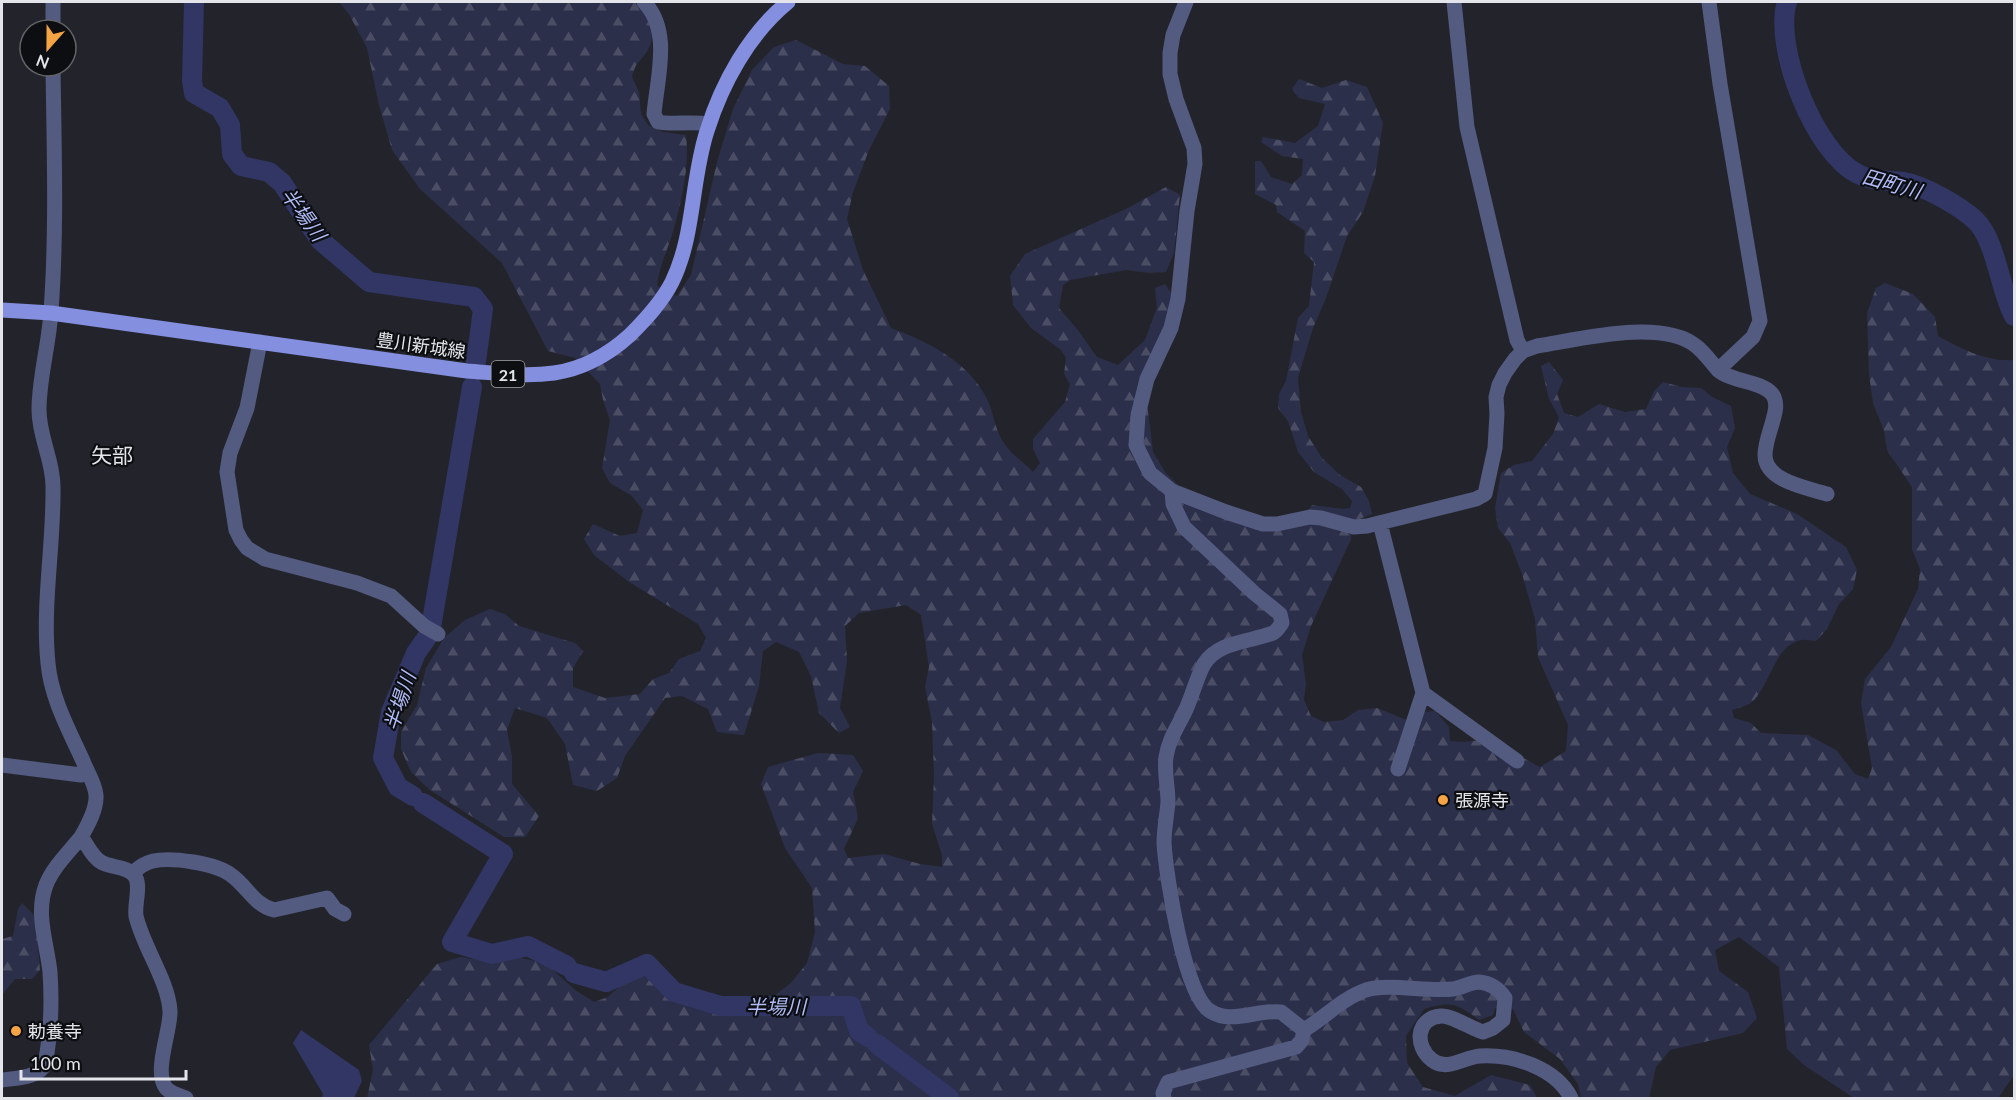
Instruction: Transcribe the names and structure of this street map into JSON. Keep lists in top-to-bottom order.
{
  "streets": {
    "main road": ["豊川新城線", "21"]
  },
  "districts": ["矢部"],
  "water": ["田町川", "半場川"],
  "places": ["張源寺", "勅養寺"],
  "scale_bar": "100 m",
  "north": "bottom"
}
